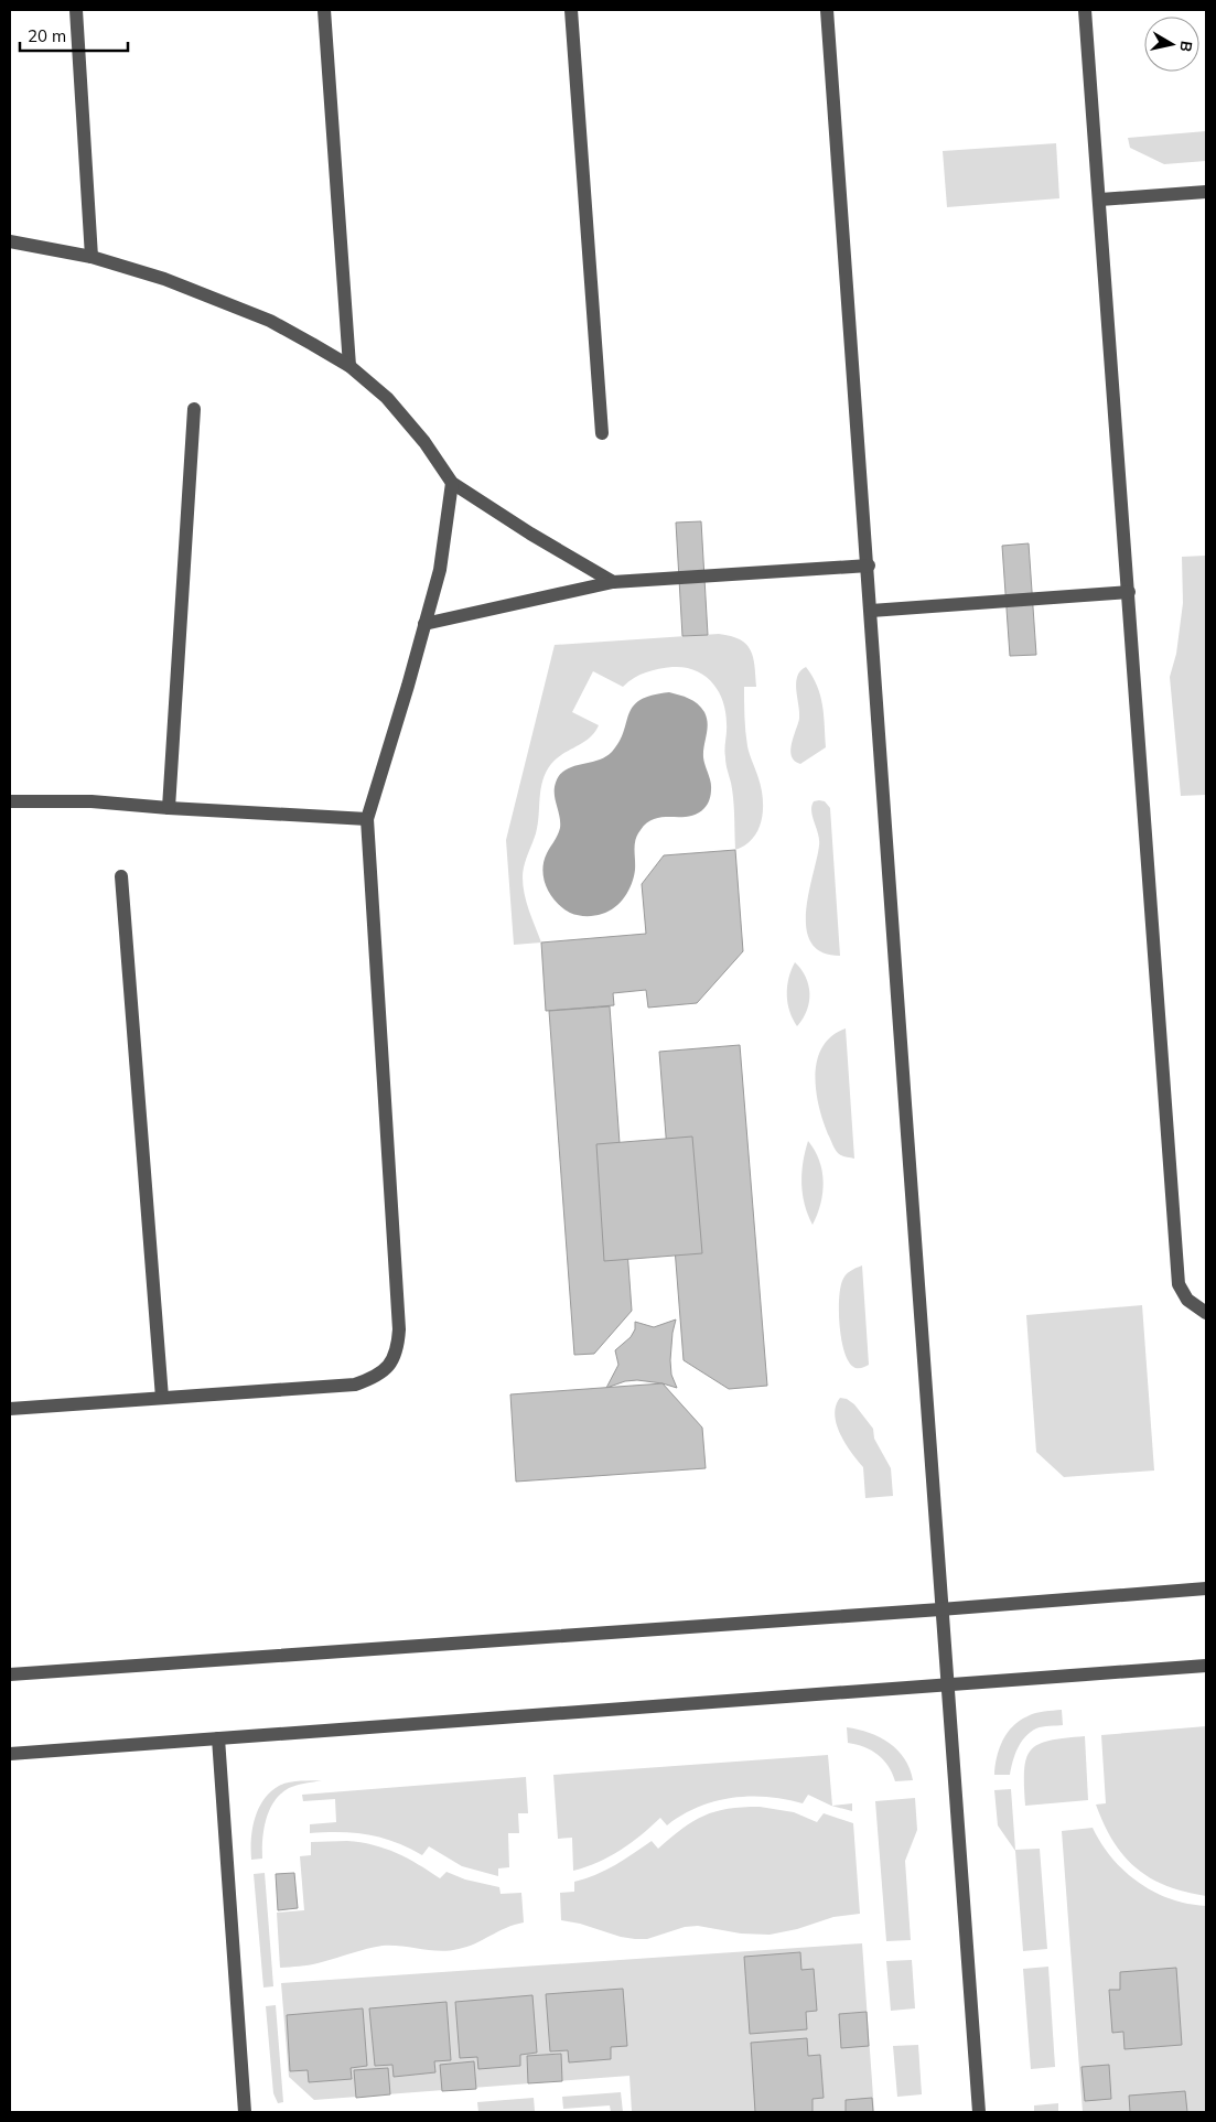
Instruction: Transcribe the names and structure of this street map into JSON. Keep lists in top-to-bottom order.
{
  "scale_bar": "20 m",
  "north": "right"
}
